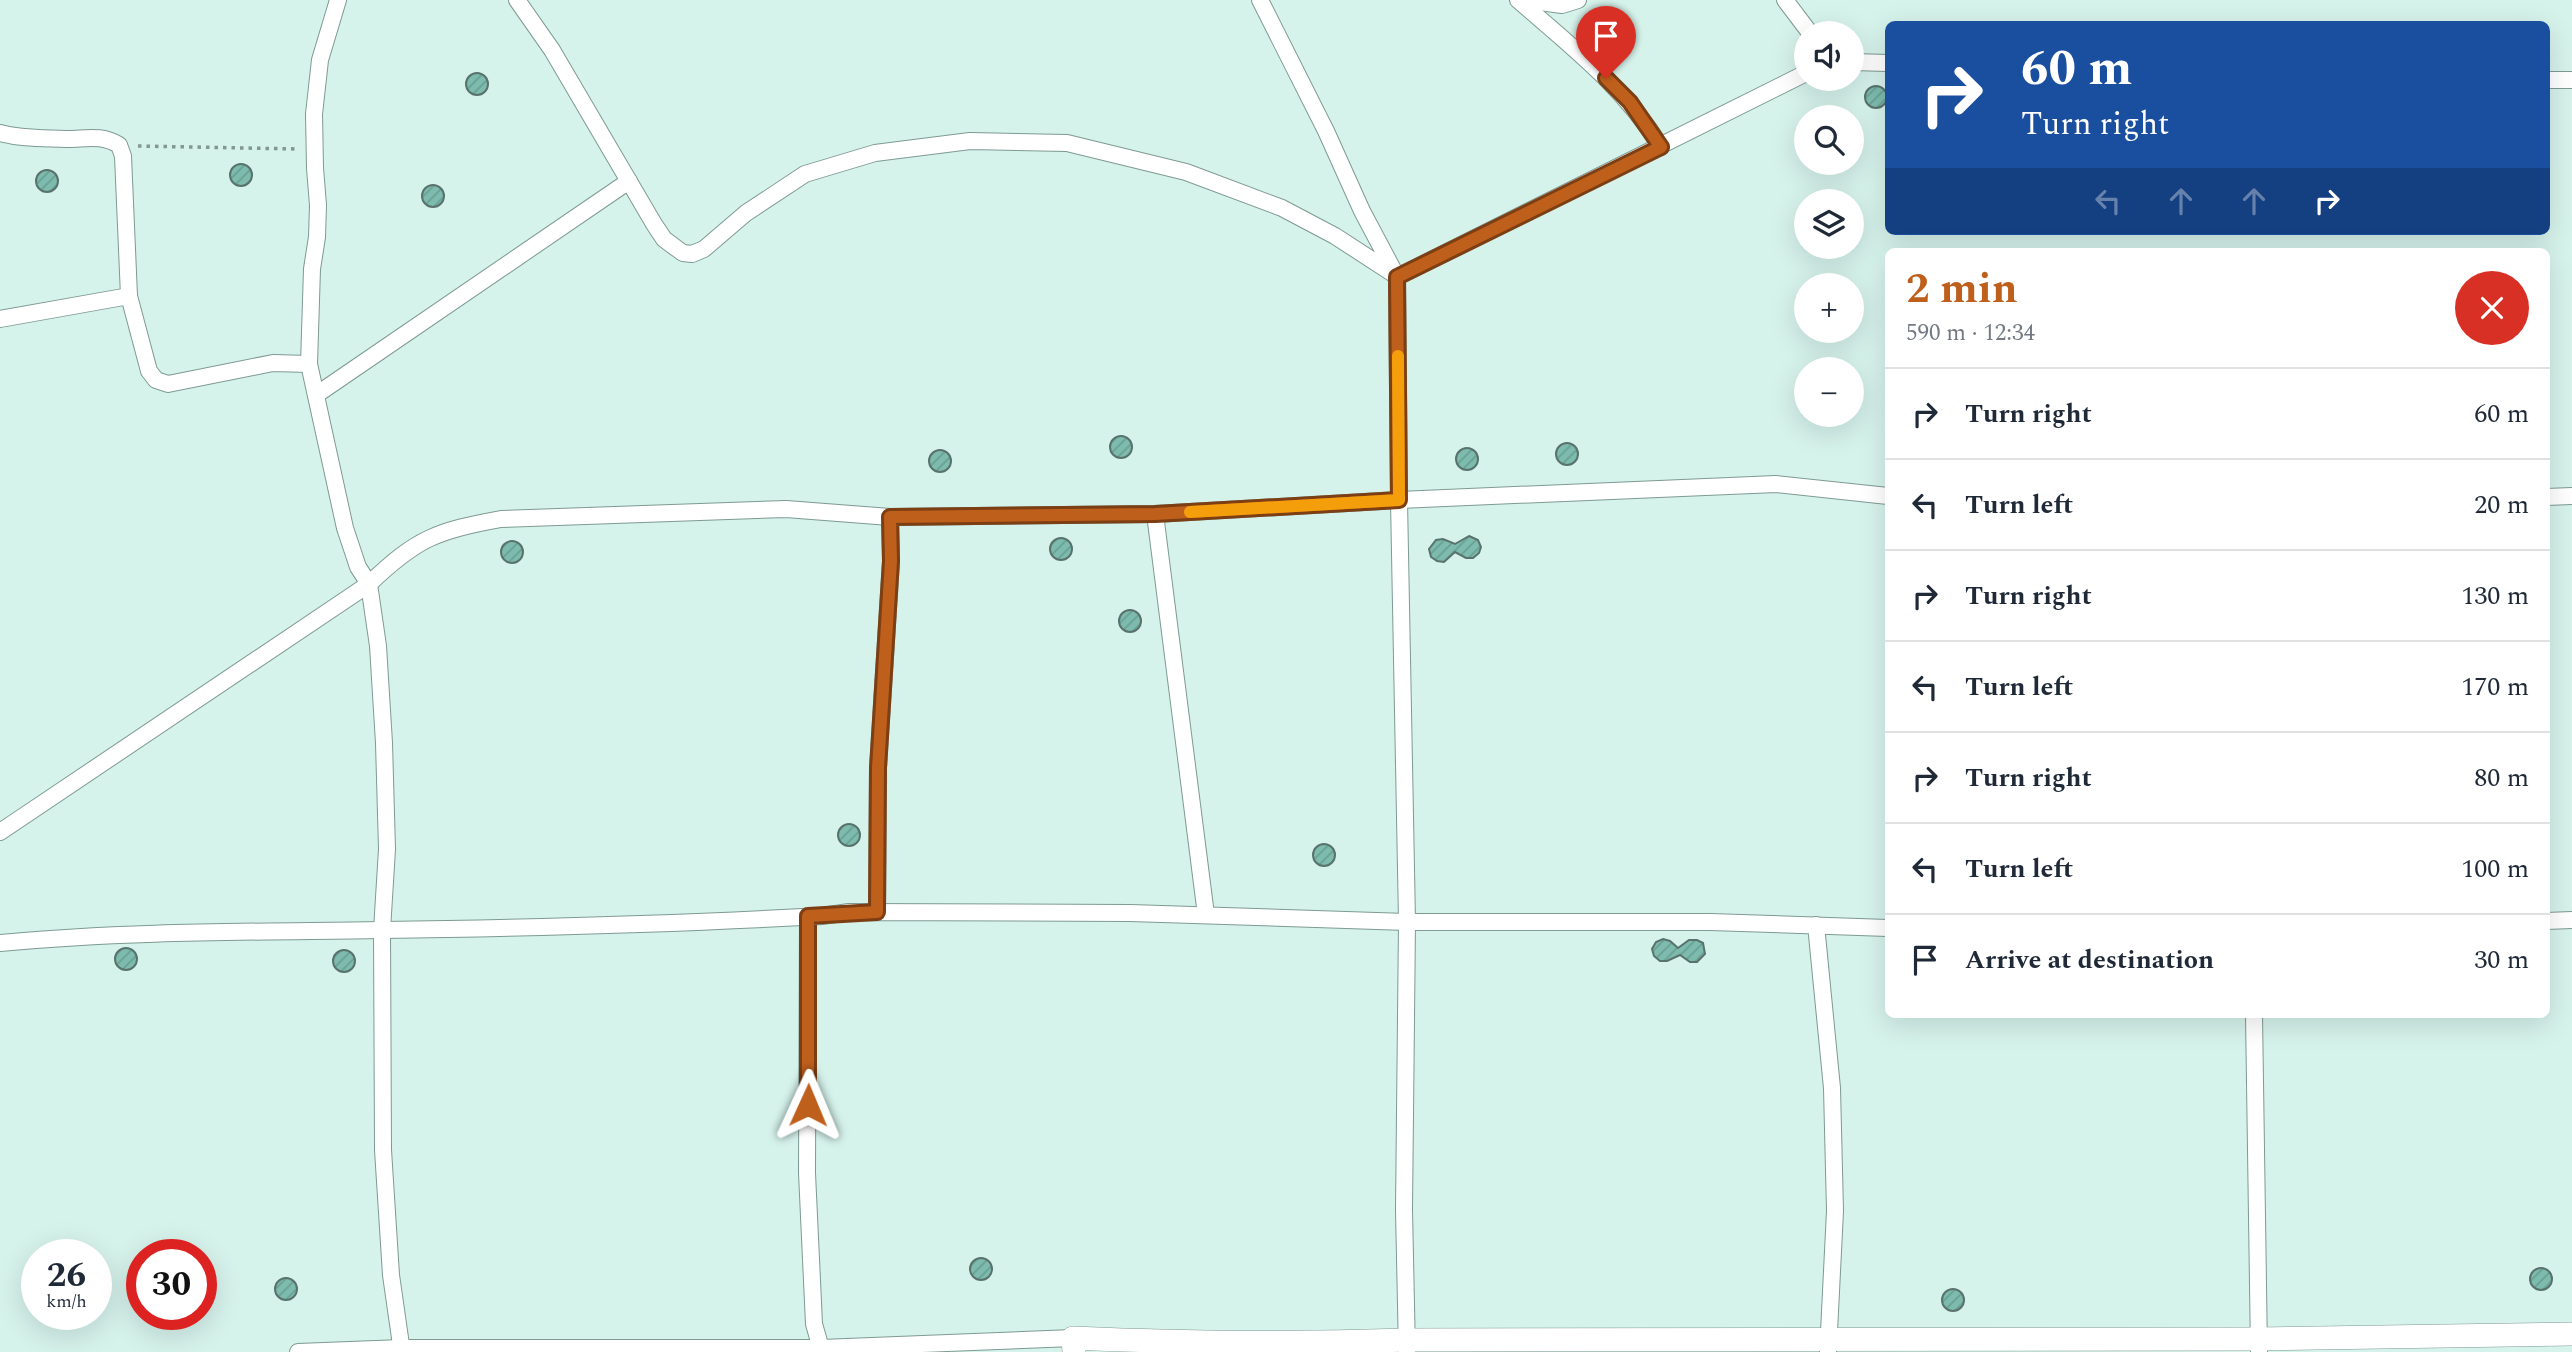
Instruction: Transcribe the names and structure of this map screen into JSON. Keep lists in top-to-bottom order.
{
  "page": {
    "map_buttons": ["+", "−"],
    "turn": ["60 m", "Turn right"],
    "heading": ["2 min", "590 m · 12:34"],
    "list": [
      {
        "name": "Turn right",
        "value": "60 m"
      },
      {
        "name": "Turn left",
        "value": "20 m"
      },
      {
        "name": "Turn right",
        "value": "130 m"
      },
      {
        "name": "Turn left",
        "value": "170 m"
      },
      {
        "name": "Turn right",
        "value": "80 m"
      },
      {
        "name": "Turn left",
        "value": "100 m"
      },
      {
        "name": "Arrive at destination",
        "value": "30 m"
      }
    ],
    "speed": "26 km/h",
    "limit": "30"
  }
}
